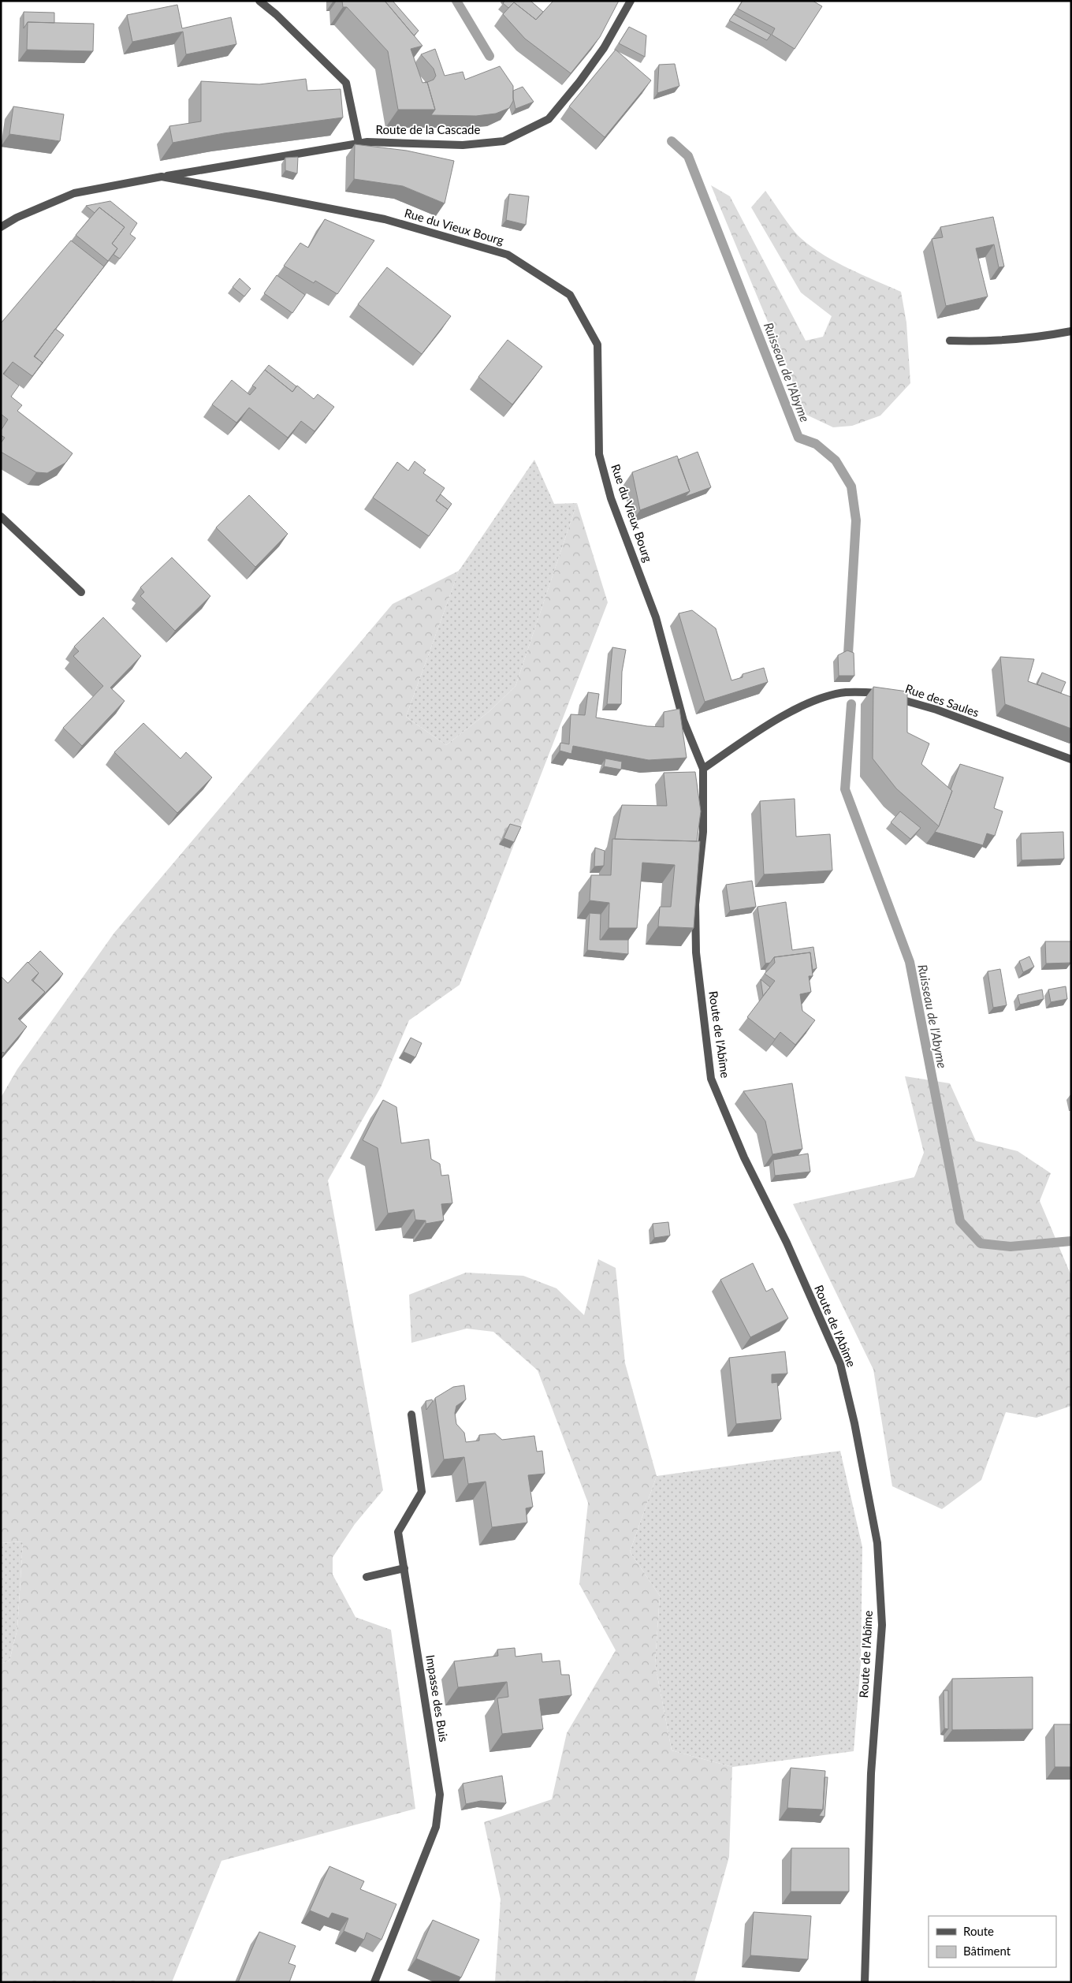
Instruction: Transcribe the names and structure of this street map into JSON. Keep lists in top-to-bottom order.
{
  "streets": {
    "street": [
      "Route de la Cascade",
      "Rue du Vieux Bourg",
      "Rue des Saules",
      "Route de l'Abîme",
      "Impasse des Buis"
    ]
  },
  "crossings": [
    ["Route de la Cascade", "Rue du Vieux Bourg"],
    ["Rue du Vieux Bourg", "Rue des Saules"],
    ["Rue du Vieux Bourg", "Route de l'Abîme"],
    ["Rue des Saules", "Route de l'Abîme"]
  ],
  "water": ["Ruisseau de l'Abyme"],
  "legend": ["Route", "Bâtiment"]
}
